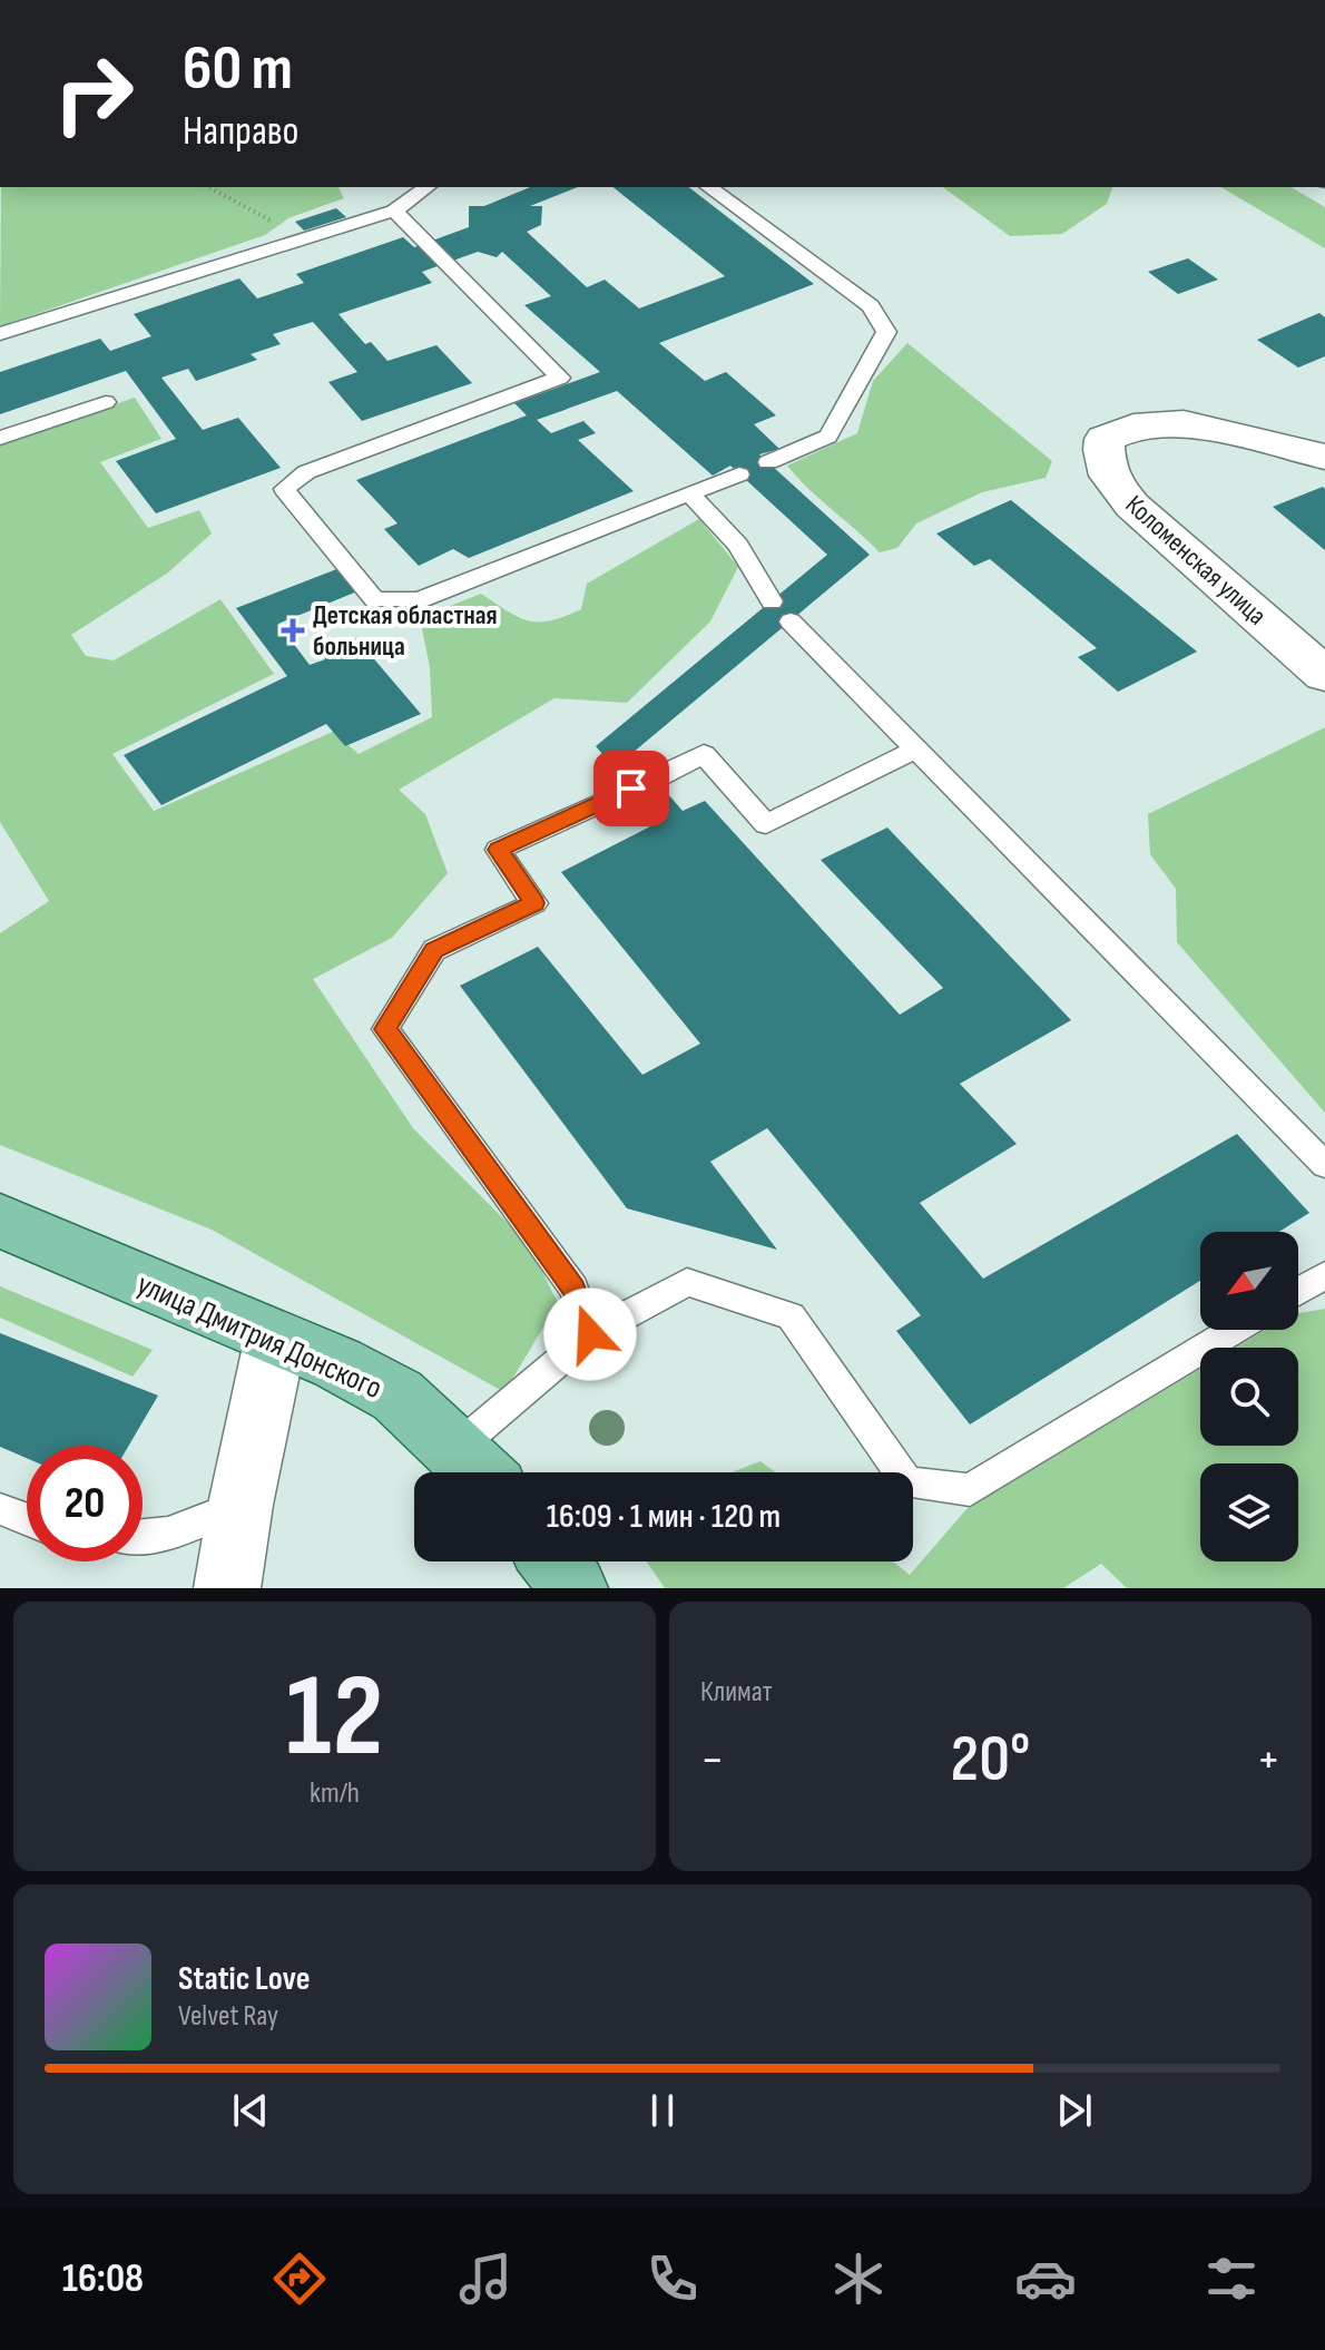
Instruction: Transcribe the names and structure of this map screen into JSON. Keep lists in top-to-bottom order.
{
  "streets": {
    "main road": ["улица Дмитрия Донского"],
    "street": ["Коломенская улица"]
  },
  "places": {
    "health": ["Детская областная больница"]
  },
  "north": "bottom left",
  "page": {
    "turn": ["60 m", "Направо"],
    "limit": "20",
    "trip": "16:09 · 1 мин · 120 m",
    "tile": [
      ["12", "km/h"],
      "Климат"
    ],
    "heat": ["−", "20°", "+"],
    "song": ["Static Love", "Velvet Ray"],
    "tabs": "16:08"
  }
}
